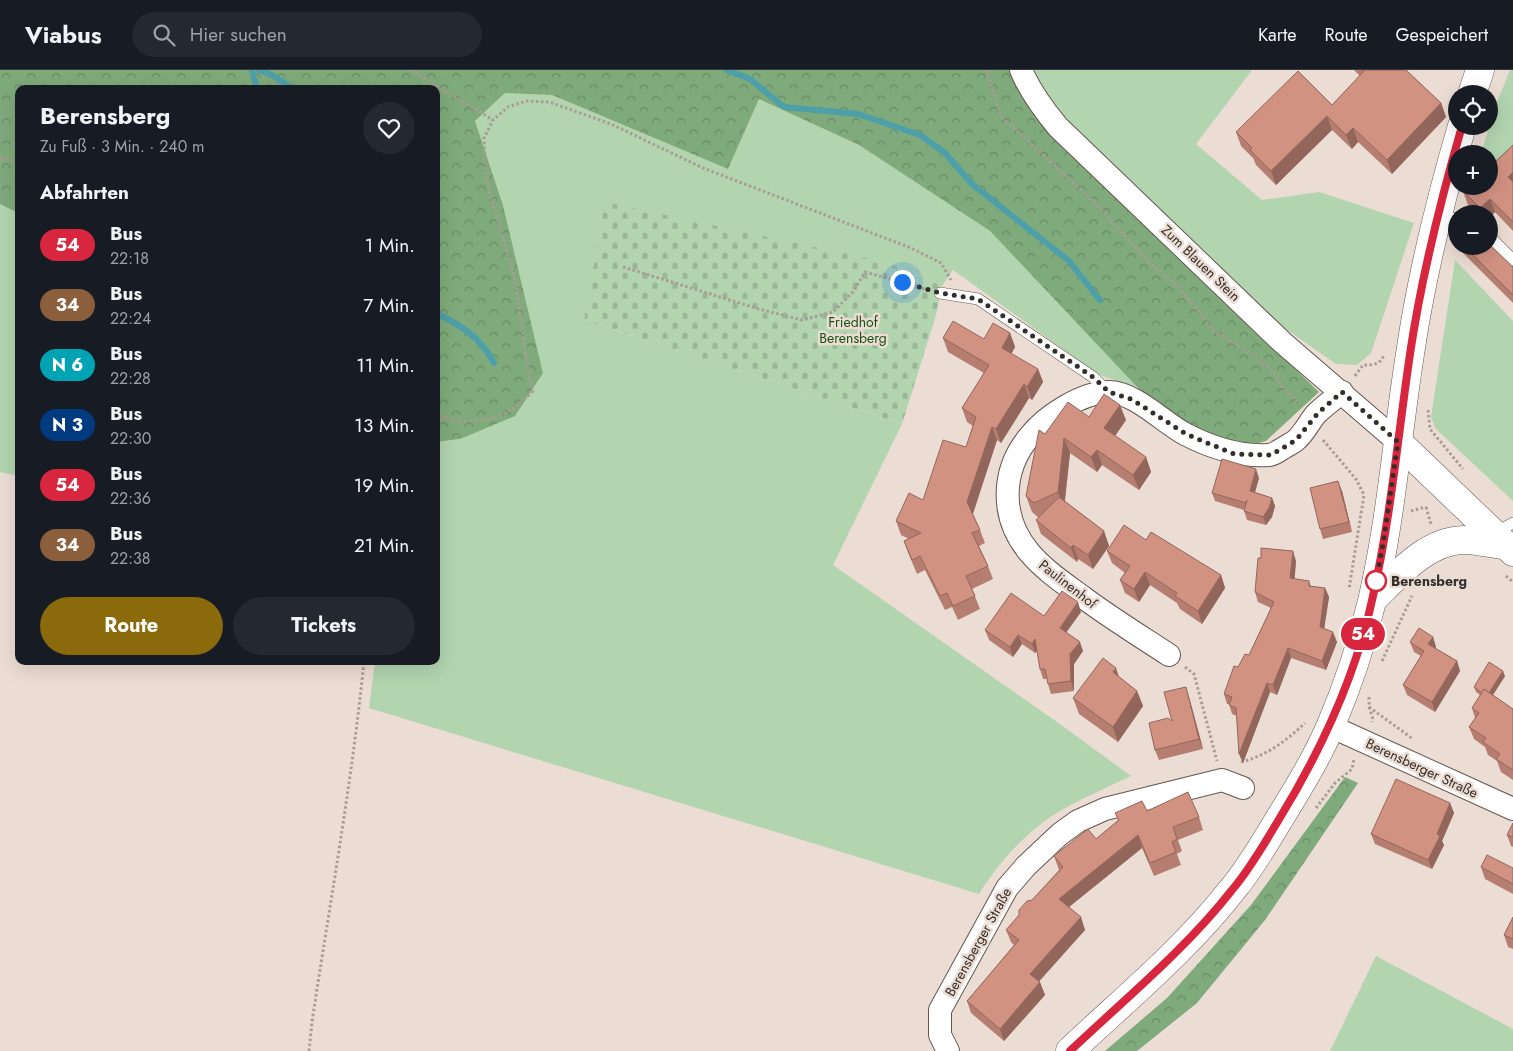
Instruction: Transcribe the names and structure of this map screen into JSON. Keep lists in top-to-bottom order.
{
  "streets": {
    "street": ["Zum Blauen Stein", "Paulinenhof", "Berensberger Straße"]
  },
  "parks": ["Friedhof Berensberg"],
  "places": ["Berensberg"],
  "lines": ["bus line 54"],
  "page": {
    "header": "Viabus",
    "search": "Hier suchen",
    "nav": ["Karte", "Route", "Gespeichert"],
    "on_map": "54",
    "map_buttons": ["+", "−"],
    "heading": [
      ["Berensberg", "Zu Fuß · 3 Min. · 240 m"],
      "Abfahrten"
    ],
    "list": [
      {
        "mark": "54",
        "name": "Bus",
        "note": "22:18",
        "value": "1 Min."
      },
      {
        "mark": "34",
        "name": "Bus",
        "note": "22:24",
        "value": "7 Min."
      },
      {
        "mark": "N 6",
        "name": "Bus",
        "note": "22:28",
        "value": "11 Min."
      },
      {
        "mark": "N 3",
        "name": "Bus",
        "note": "22:30",
        "value": "13 Min."
      },
      {
        "mark": "54",
        "name": "Bus",
        "note": "22:36",
        "value": "19 Min."
      },
      {
        "mark": "34",
        "name": "Bus",
        "note": "22:38",
        "value": "21 Min."
      }
    ],
    "buttons": ["Route", "Tickets"]
  }
}
